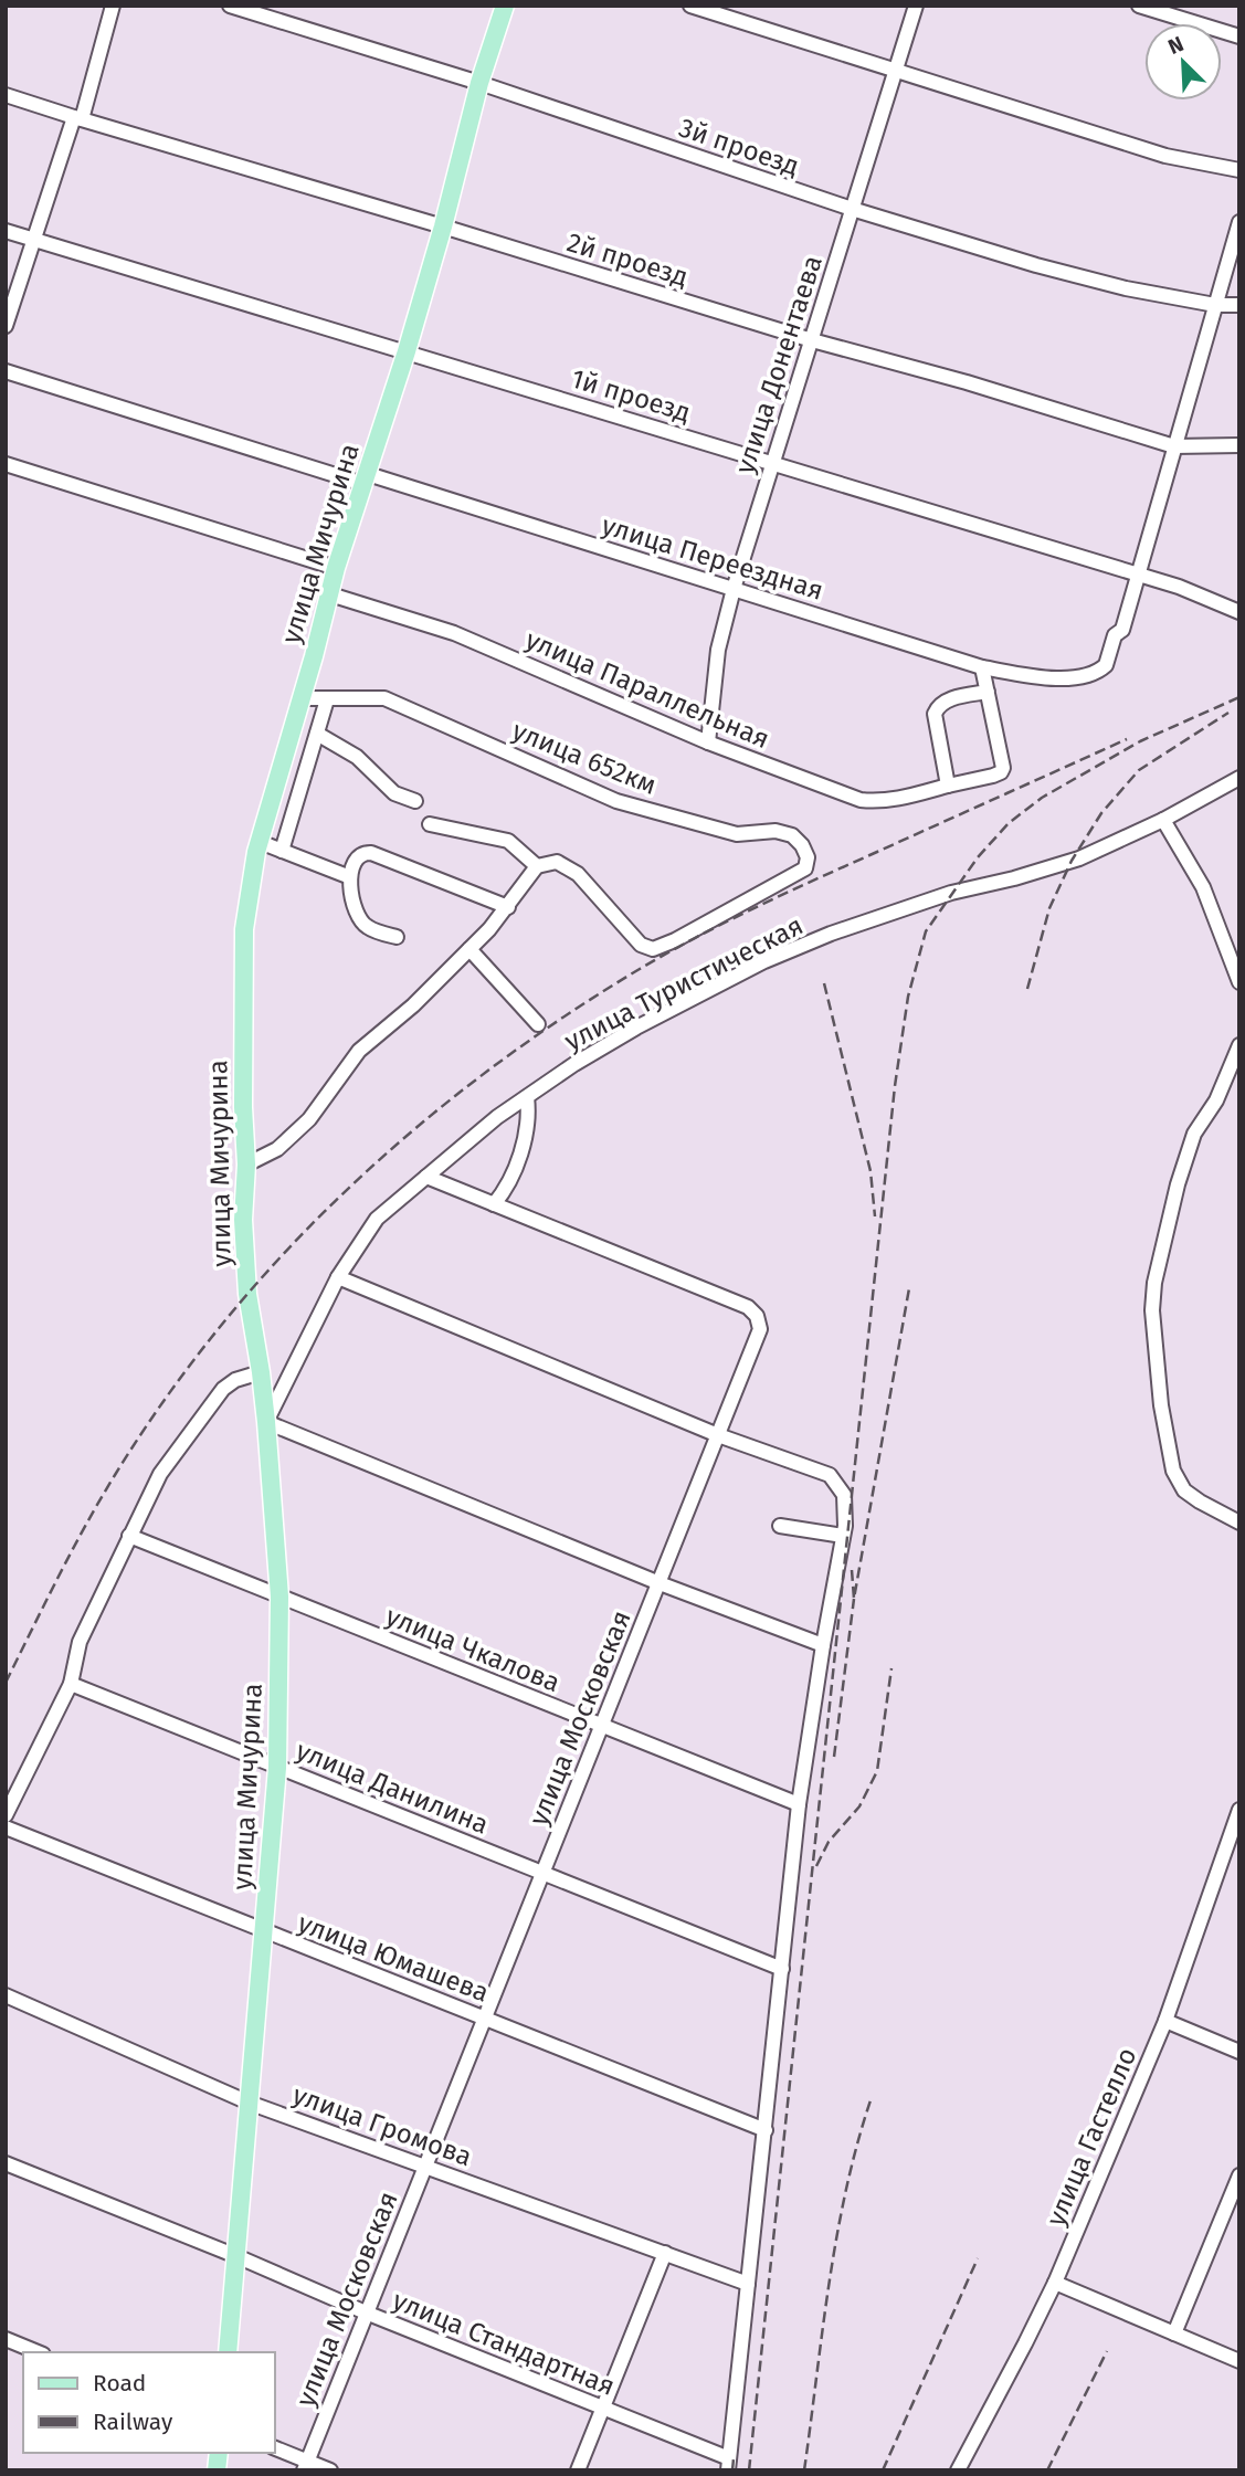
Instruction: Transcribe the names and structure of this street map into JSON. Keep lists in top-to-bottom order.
{
  "streets": {
    "main road": ["улица Мичурина"],
    "street": [
      "3й проезд",
      "2й проезд",
      "улица Донентаева",
      "1й проезд",
      "улица Переездная",
      "улица Параллельная",
      "улица 652км",
      "улица Туристическая",
      "улица Чкалова",
      "улица Московская",
      "улица Данилина",
      "улица Юмашева",
      "улица Громова",
      "улица Гастелло",
      "улица Стандартная"
    ]
  },
  "crossings": [
    ["3й проезд", "улица Донентаева"],
    ["3й проезд", "улица Мичурина"],
    ["2й проезд", "улица Донентаева"],
    ["2й проезд", "улица Мичурина"],
    ["улица Донентаева", "1й проезд"],
    ["улица Донентаева", "улица Переездная"],
    ["улица Донентаева", "улица Параллельная"],
    ["1й проезд", "улица Мичурина"],
    ["1й проезд", "улица Переездная"],
    ["улица Мичурина", "улица Переездная"],
    ["улица Мичурина", "улица Параллельная"],
    ["улица Мичурина", "улица 652км"],
    ["улица Мичурина", "улица Туристическая"],
    ["улица Мичурина", "улица Чкалова"],
    ["улица Мичурина", "улица Данилина"],
    ["улица Мичурина", "улица Юмашева"],
    ["улица Мичурина", "улица Громова"],
    ["улица Мичурина", "улица Стандартная"],
    ["улица Туристическая", "улица Московская"],
    ["улица Чкалова", "улица Московская"],
    ["улица Московская", "улица Данилина"],
    ["улица Московская", "улица Юмашева"],
    ["улица Московская", "улица Громова"],
    ["улица Московская", "улица Стандартная"]
  ],
  "legend": ["Road", "Railway"],
  "north": "top left"
}
